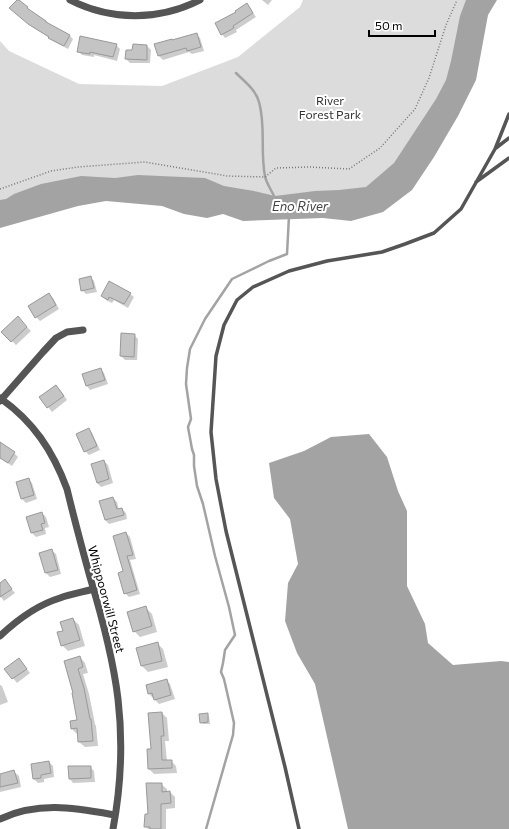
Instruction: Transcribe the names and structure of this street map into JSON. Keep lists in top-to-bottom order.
{
  "streets": {
    "street": ["Whippoorwill Street"]
  },
  "water": ["Eno River"],
  "parks": ["River Forest Park"],
  "scale_bar": "50 m"
}
